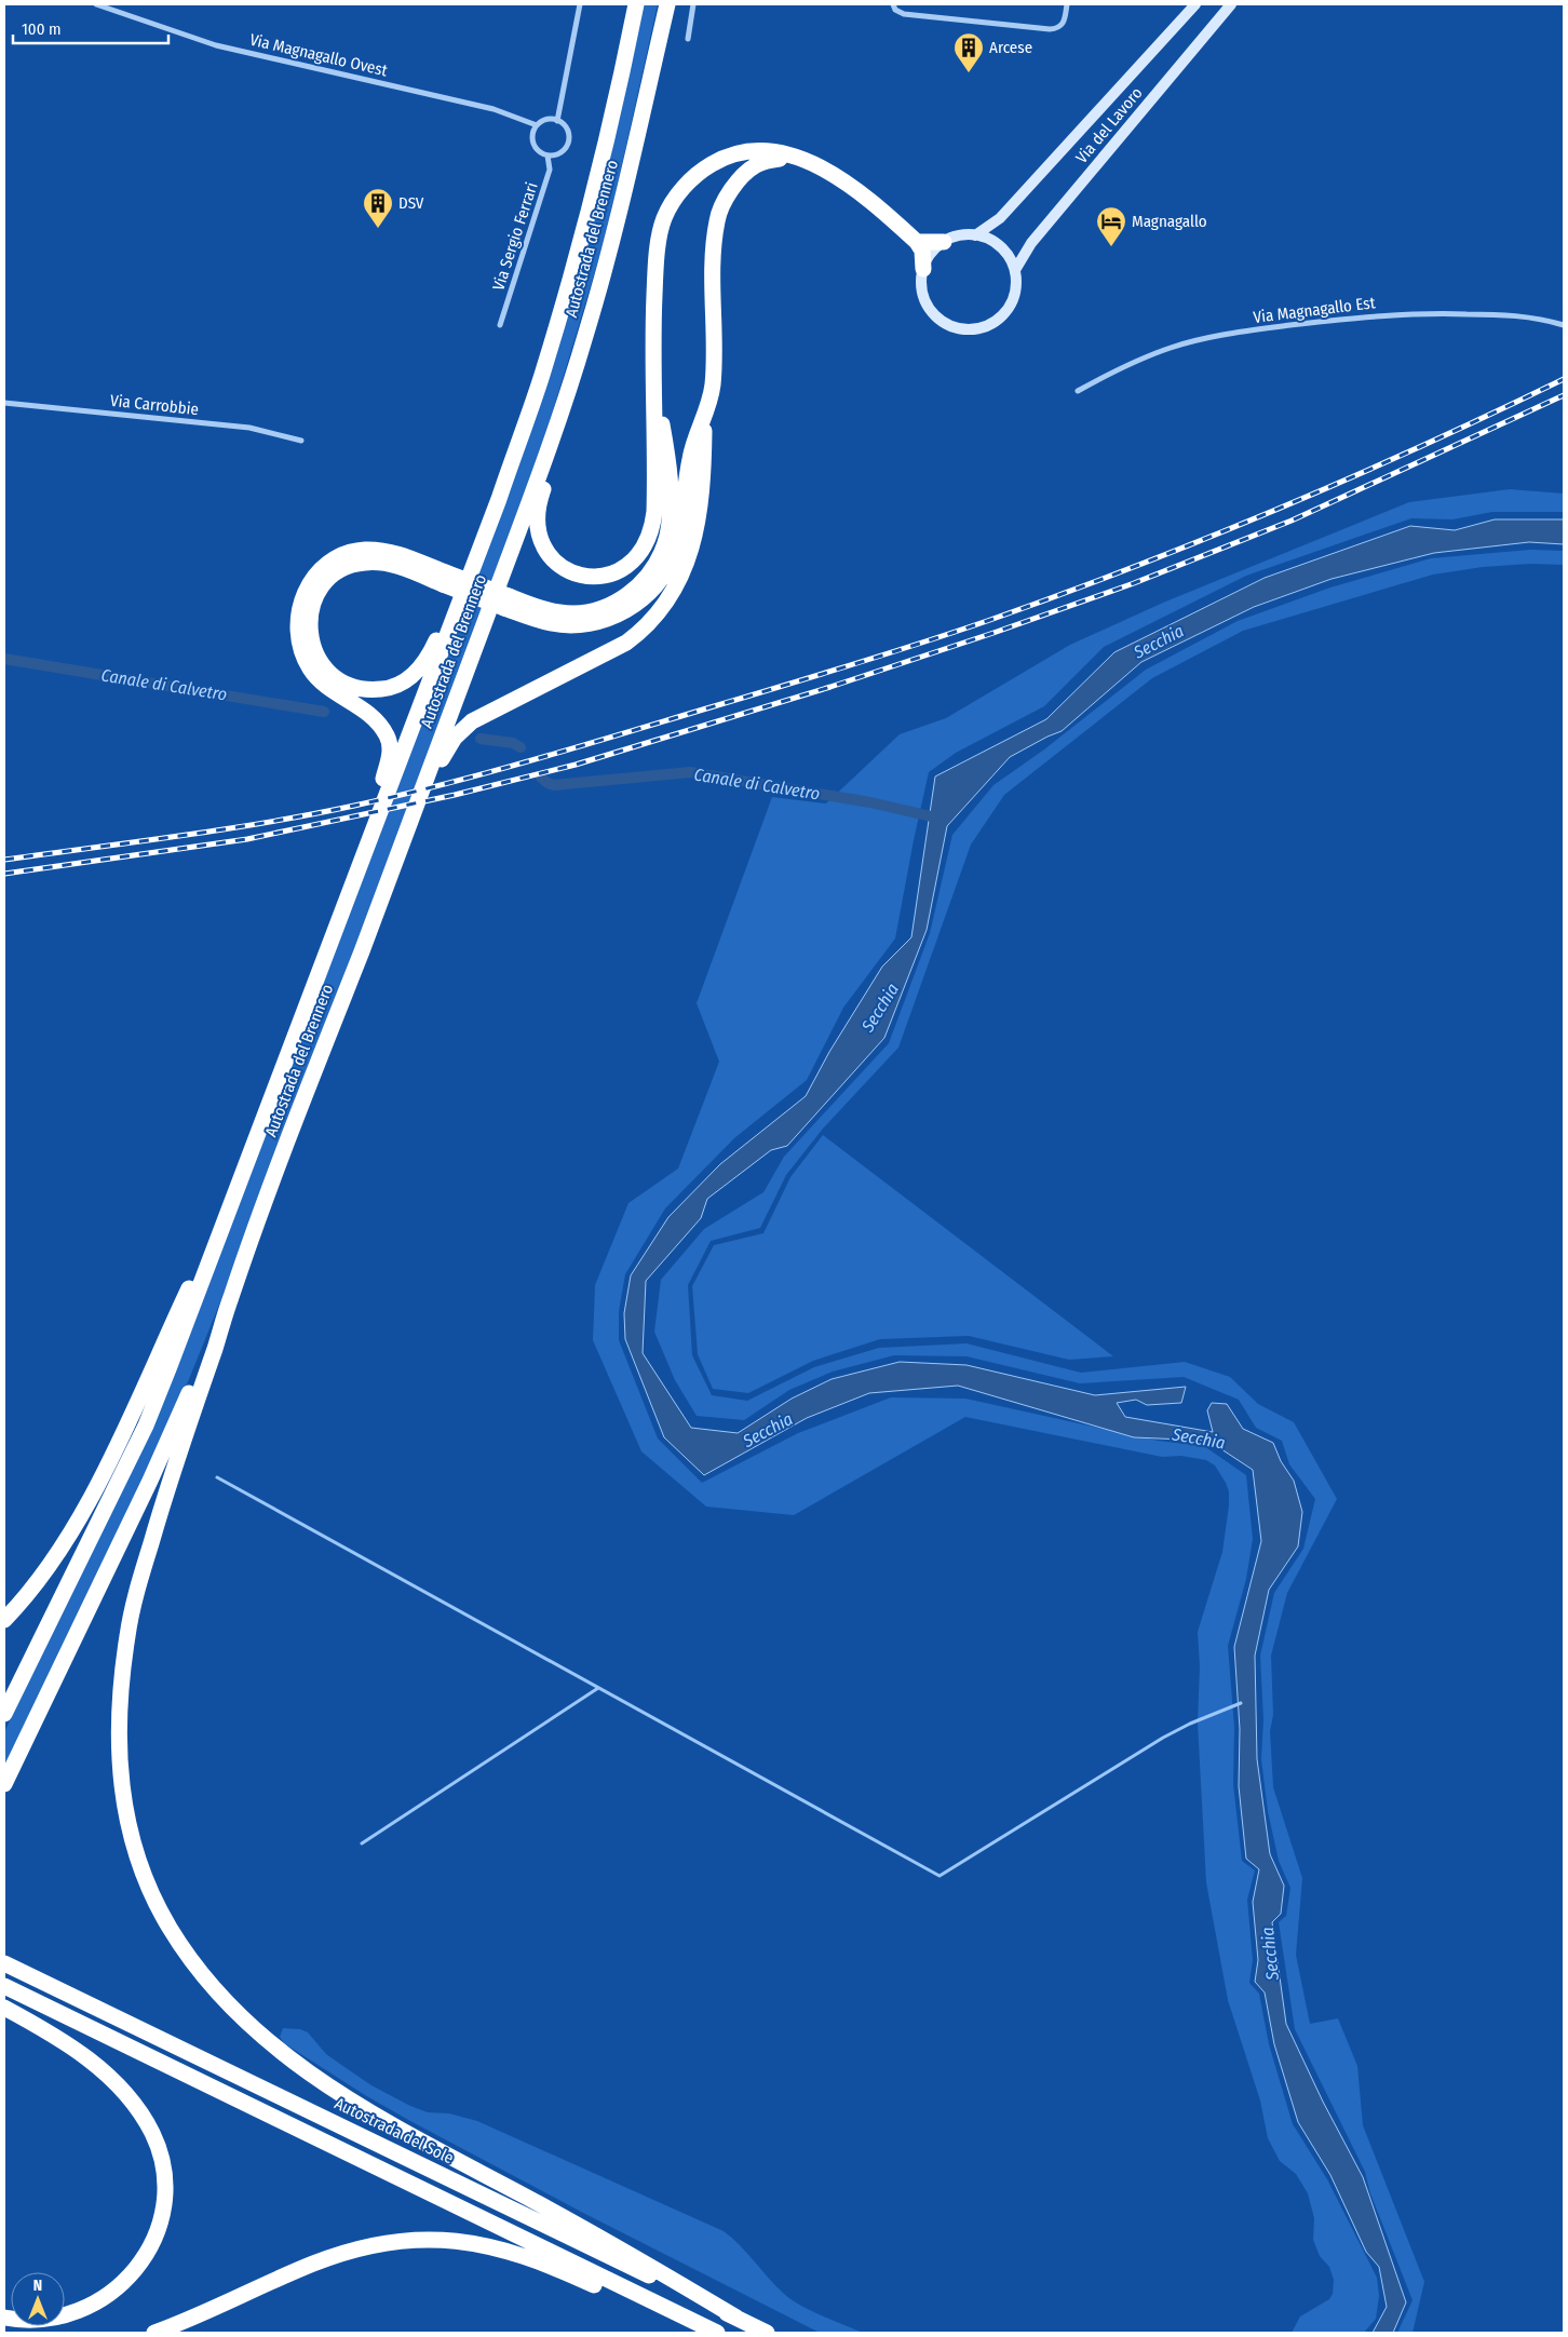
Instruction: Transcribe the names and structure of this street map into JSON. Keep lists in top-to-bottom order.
{
  "streets": {
    "highway": ["Autostrada del Brennero", "Autostrada del Sole"],
    "main road": ["Via del Lavoro"],
    "street": [
      "Via Magnagallo Ovest",
      "Via Sergio Ferrari",
      "Via Magnagallo Est",
      "Via Carrobbie"
    ]
  },
  "crossings": [
    ["Via Magnagallo Ovest", "Via Sergio Ferrari"]
  ],
  "water": ["Secchia", "Canale di Calvetro"],
  "places": {
    "building": ["Arcese", "DSV"],
    "hotel": ["Magnagallo"]
  },
  "scale_bar": "100 m",
  "north": "top"
}
